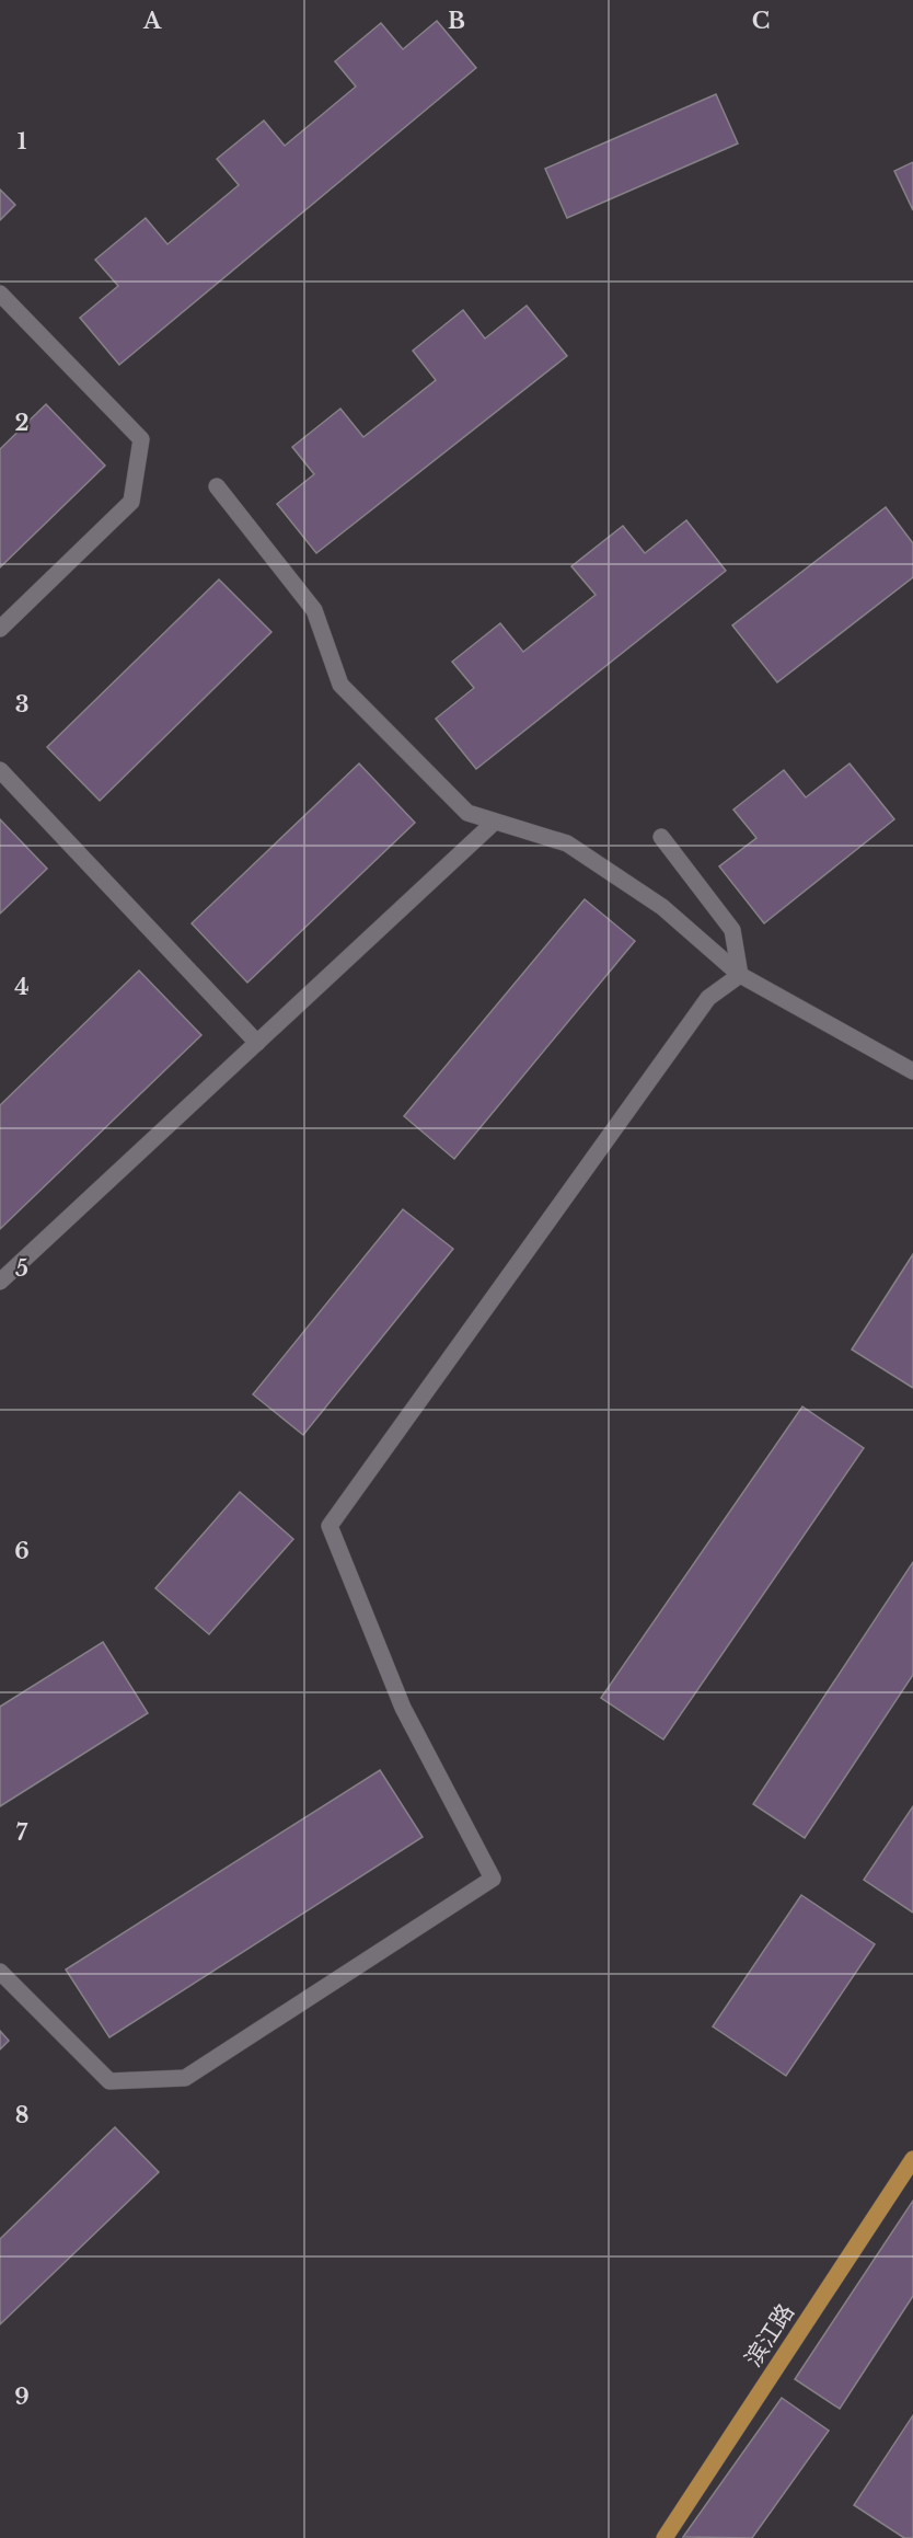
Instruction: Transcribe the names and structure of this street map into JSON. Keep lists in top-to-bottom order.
{
  "streets": {
    "main road": ["滨江路"]
  },
  "grid": {
    "columns": ["A", "B", "C"],
    "rows": [
      "1",
      "2",
      "3",
      "4",
      "5",
      "6",
      "7",
      "8",
      "9"
    ]
  }
}
